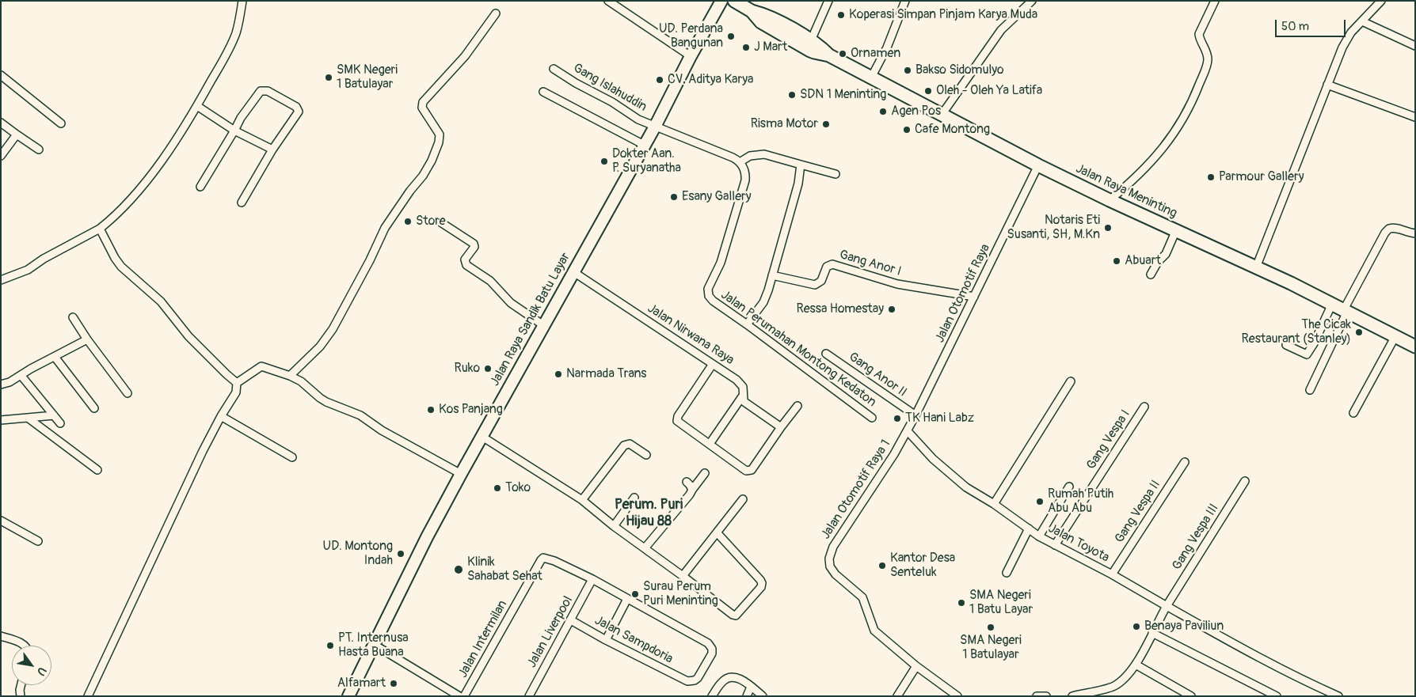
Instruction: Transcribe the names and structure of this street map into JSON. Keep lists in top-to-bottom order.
{
  "streets": {
    "highway": ["Jalan Raya Meninting"],
    "main road": ["Jalan Raya Sandik Batu Layar"],
    "street": [
      "Gang Islahuddin",
      "Gang Anor I",
      "Jalan Otomotif Raya",
      "Jalan Nirwana Raya",
      "Jalan Perumahan Montong Kedaton",
      "Gang Anor II",
      "Gang Vespa I",
      "Jalan Otomotif Raya 1",
      "Gang Vespa II",
      "Gang Vespa III",
      "Jalan Toyota",
      "Jalan Liverpool",
      "Jalan Intermilan",
      "Jalan Sampdoria"
    ]
  },
  "crossings": [
    ["Gang Islahuddin", "Jalan Raya Sandik Batu Layar"],
    ["Jalan Raya Meninting", "Jalan Otomotif Raya"],
    ["Gang Anor I", "Jalan Otomotif Raya"],
    ["Jalan Otomotif Raya", "Gang Anor II"],
    ["Jalan Otomotif Raya", "Jalan Otomotif Raya 1"],
    ["Jalan Otomotif Raya", "Jalan Toyota"],
    ["Jalan Raya Sandik Batu Layar", "Jalan Nirwana Raya"],
    ["Gang Vespa I", "Jalan Toyota"],
    ["Jalan Otomotif Raya 1", "Jalan Toyota"],
    ["Gang Vespa II", "Jalan Toyota"],
    ["Gang Vespa III", "Jalan Toyota"],
    ["Jalan Liverpool", "Jalan Intermilan"],
    ["Jalan Liverpool", "Jalan Sampdoria"]
  ],
  "districts": ["Perum. Puri Hijau 88"],
  "places": [
    "Koperasi Simpan Pinjam Karya Muda",
    "UD. Perdana Bangunan",
    "J Mart",
    "Ornamen",
    "Bakso Sidomulyo",
    "SMK Negeri 1 Batulayar",
    "CV. Aditya Karya",
    "Oleh - Oleh Ya Latifa",
    "SDN 1 Meninting",
    "Agen Pos",
    "Risma Motor",
    "Cafe Montong",
    "Dokter Aan. P. Suryanatha",
    "Parmour Gallery",
    "Esany Gallery",
    "Store",
    "Notaris Eti Susanti, SH, M.Kn",
    "Abuart",
    "Ressa Homestay",
    "The Cicak Restaurant (Stanley)",
    "Ruko",
    "Narmada Trans",
    "Kos Panjang",
    "TK Hani Labz",
    "Toko",
    "Rumah Putih Abu Abu",
    "UD. Montong Indah",
    "Kantor Desa Senteluk",
    "Klinik Sahabat Sehat",
    "Surau Perum Puri Meninting",
    "SMA Negeri 1 Batu Layar",
    "Benaya Paviliun",
    "SMA Negeri 1 Batulayar",
    "PT. Internusa Hasta Buana",
    "Alfamart"
  ],
  "scale_bar": "50 m",
  "north": "bottom right"
}
